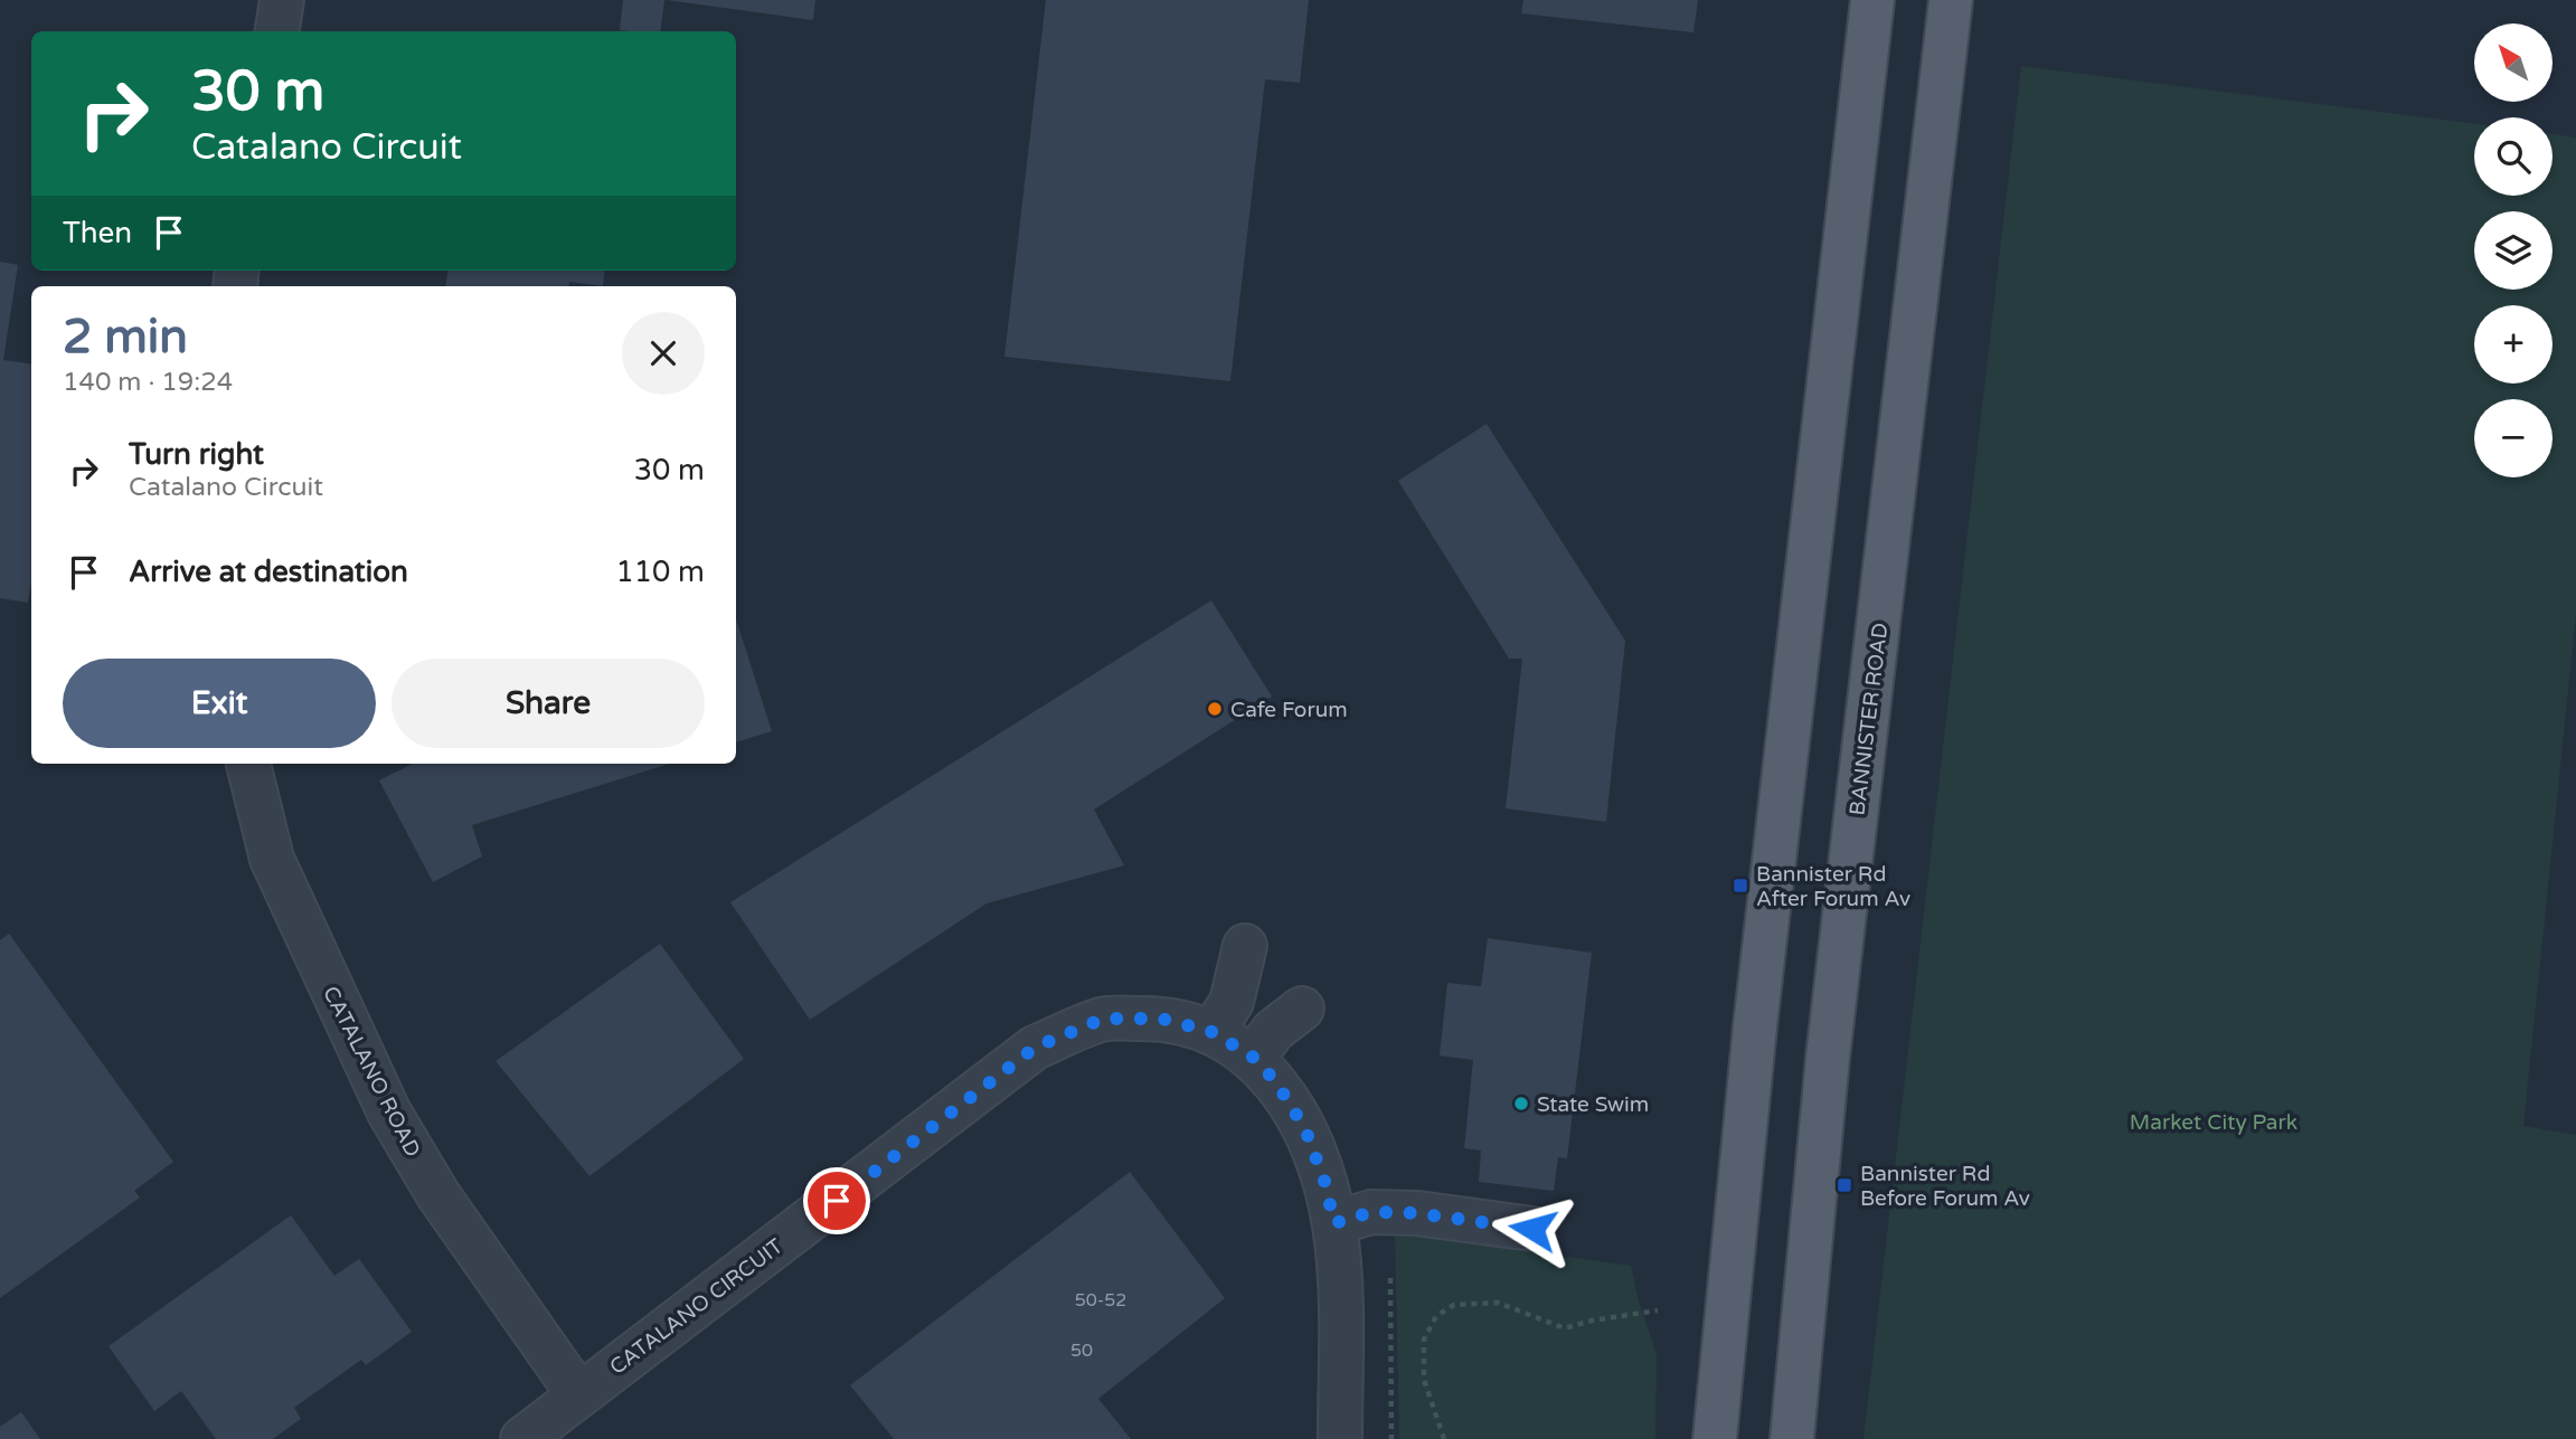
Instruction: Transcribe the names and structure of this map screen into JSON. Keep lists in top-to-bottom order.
{
  "streets": {
    "main road": ["BANNISTER ROAD"],
    "street": ["CATALANO ROAD", "CATALANO CIRCUIT"]
  },
  "crossings": [
    ["CATALANO ROAD", "CATALANO CIRCUIT"]
  ],
  "parks": ["Market City Park"],
  "places": {
    "other": ["Cafe Forum", "State Swim"],
    "transit": ["Bannister Rd After Forum Av", "Bannister Rd Before Forum Av"]
  },
  "house_numbers": ["50-52", "50"],
  "north": "top left",
  "page": {
    "map_buttons": ["+", "−"],
    "turn": ["30 m", "Catalano Circuit"],
    "then": "Then",
    "heading": ["2 min", "140 m · 19:24"],
    "list": [
      {
        "name": "Turn right",
        "note": "Catalano Circuit",
        "value": "30 m"
      },
      {
        "name": "Arrive at destination",
        "value": "110 m"
      }
    ],
    "buttons": ["Exit", "Share"]
  }
}
